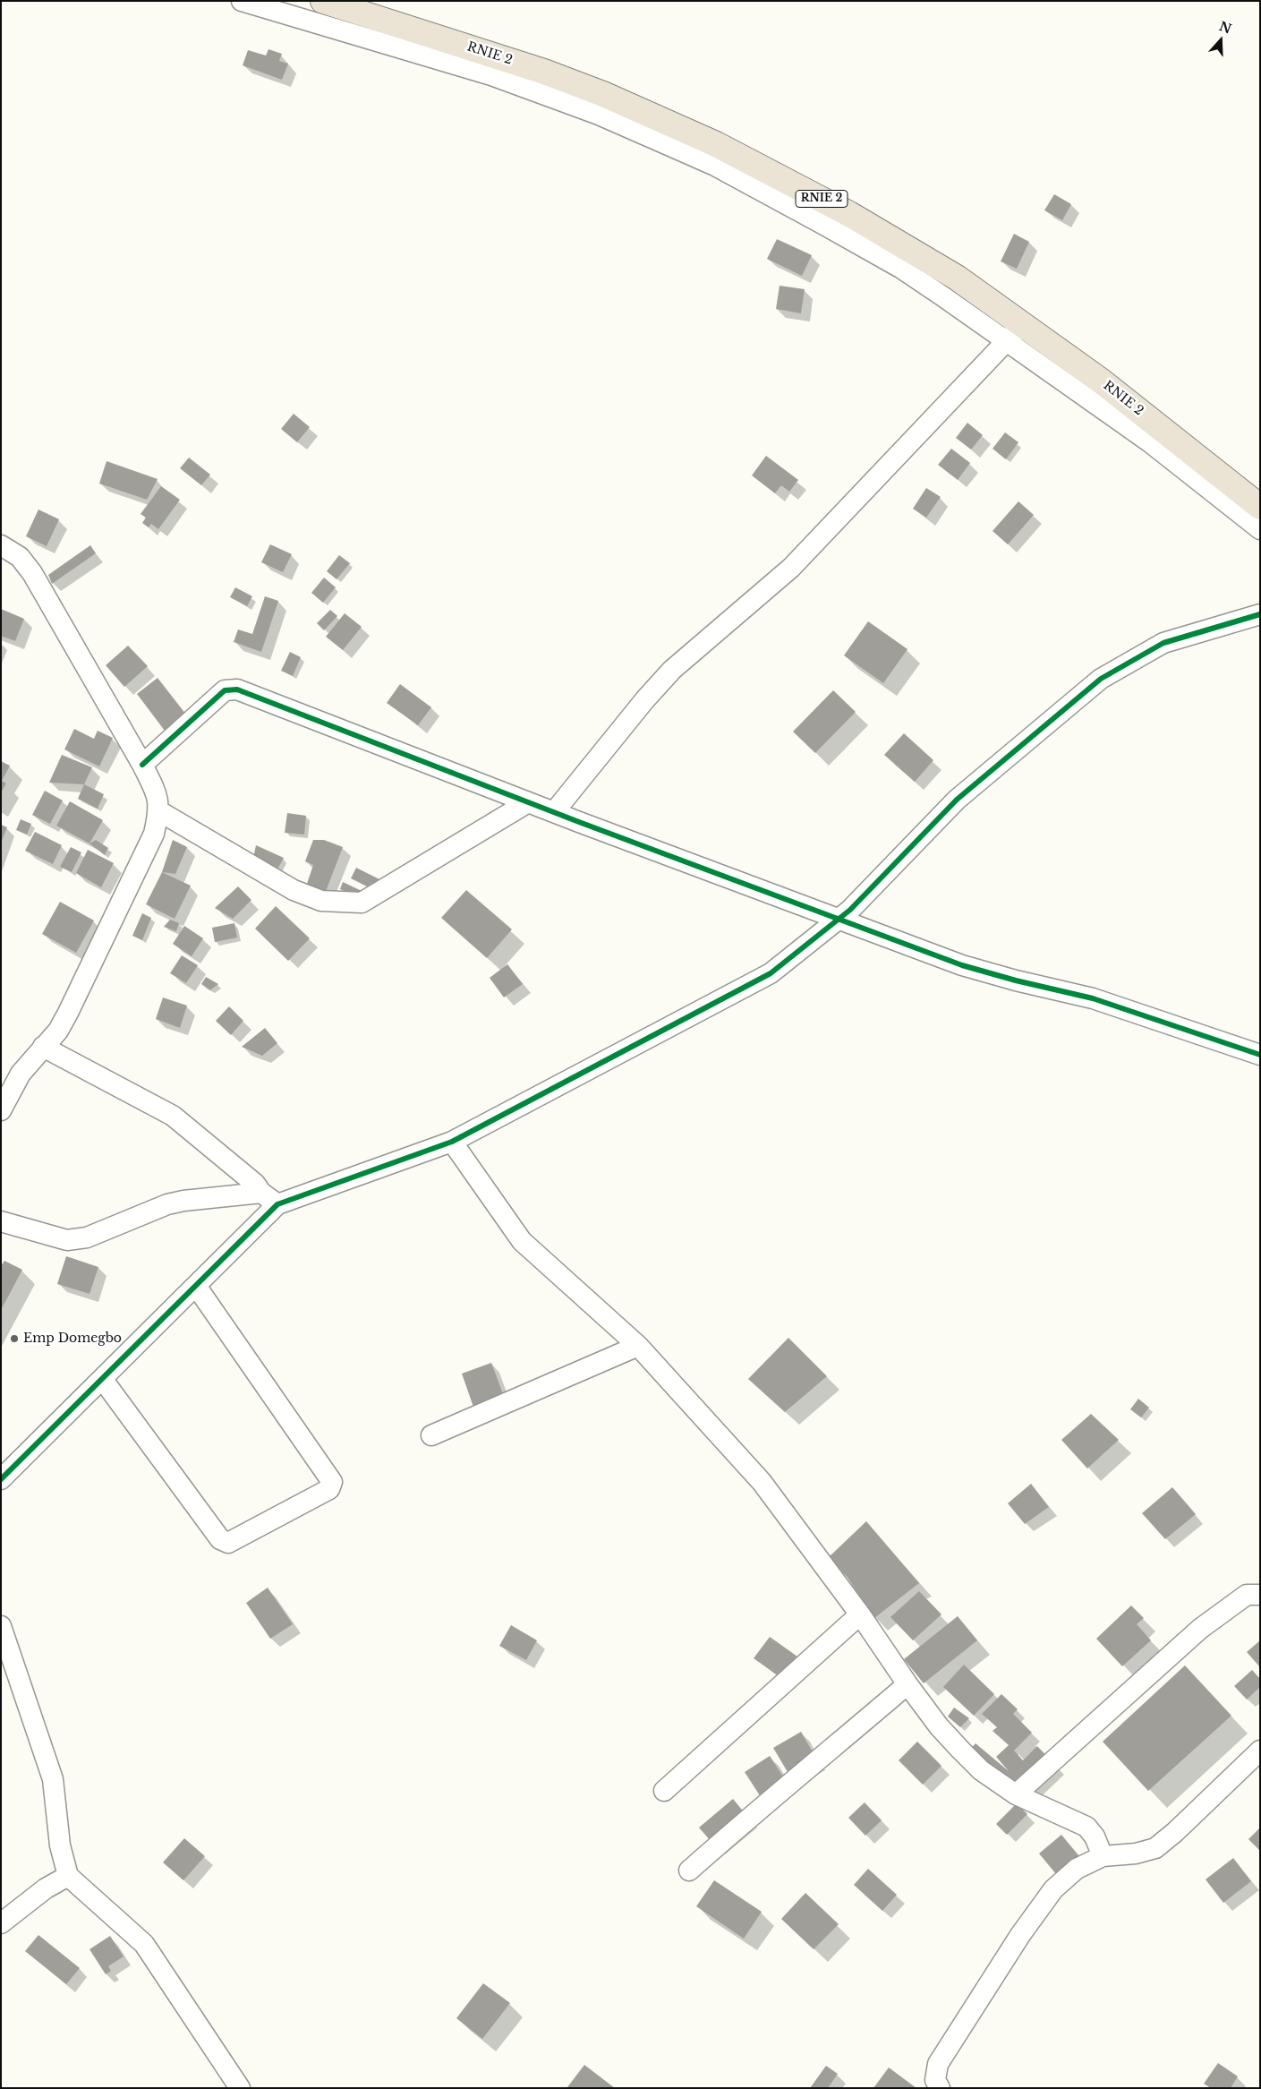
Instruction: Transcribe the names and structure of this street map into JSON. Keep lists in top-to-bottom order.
{
  "streets": {
    "highway": ["RNIE 2"]
  },
  "places": ["Emp Domegbo"],
  "north": "top"
}
